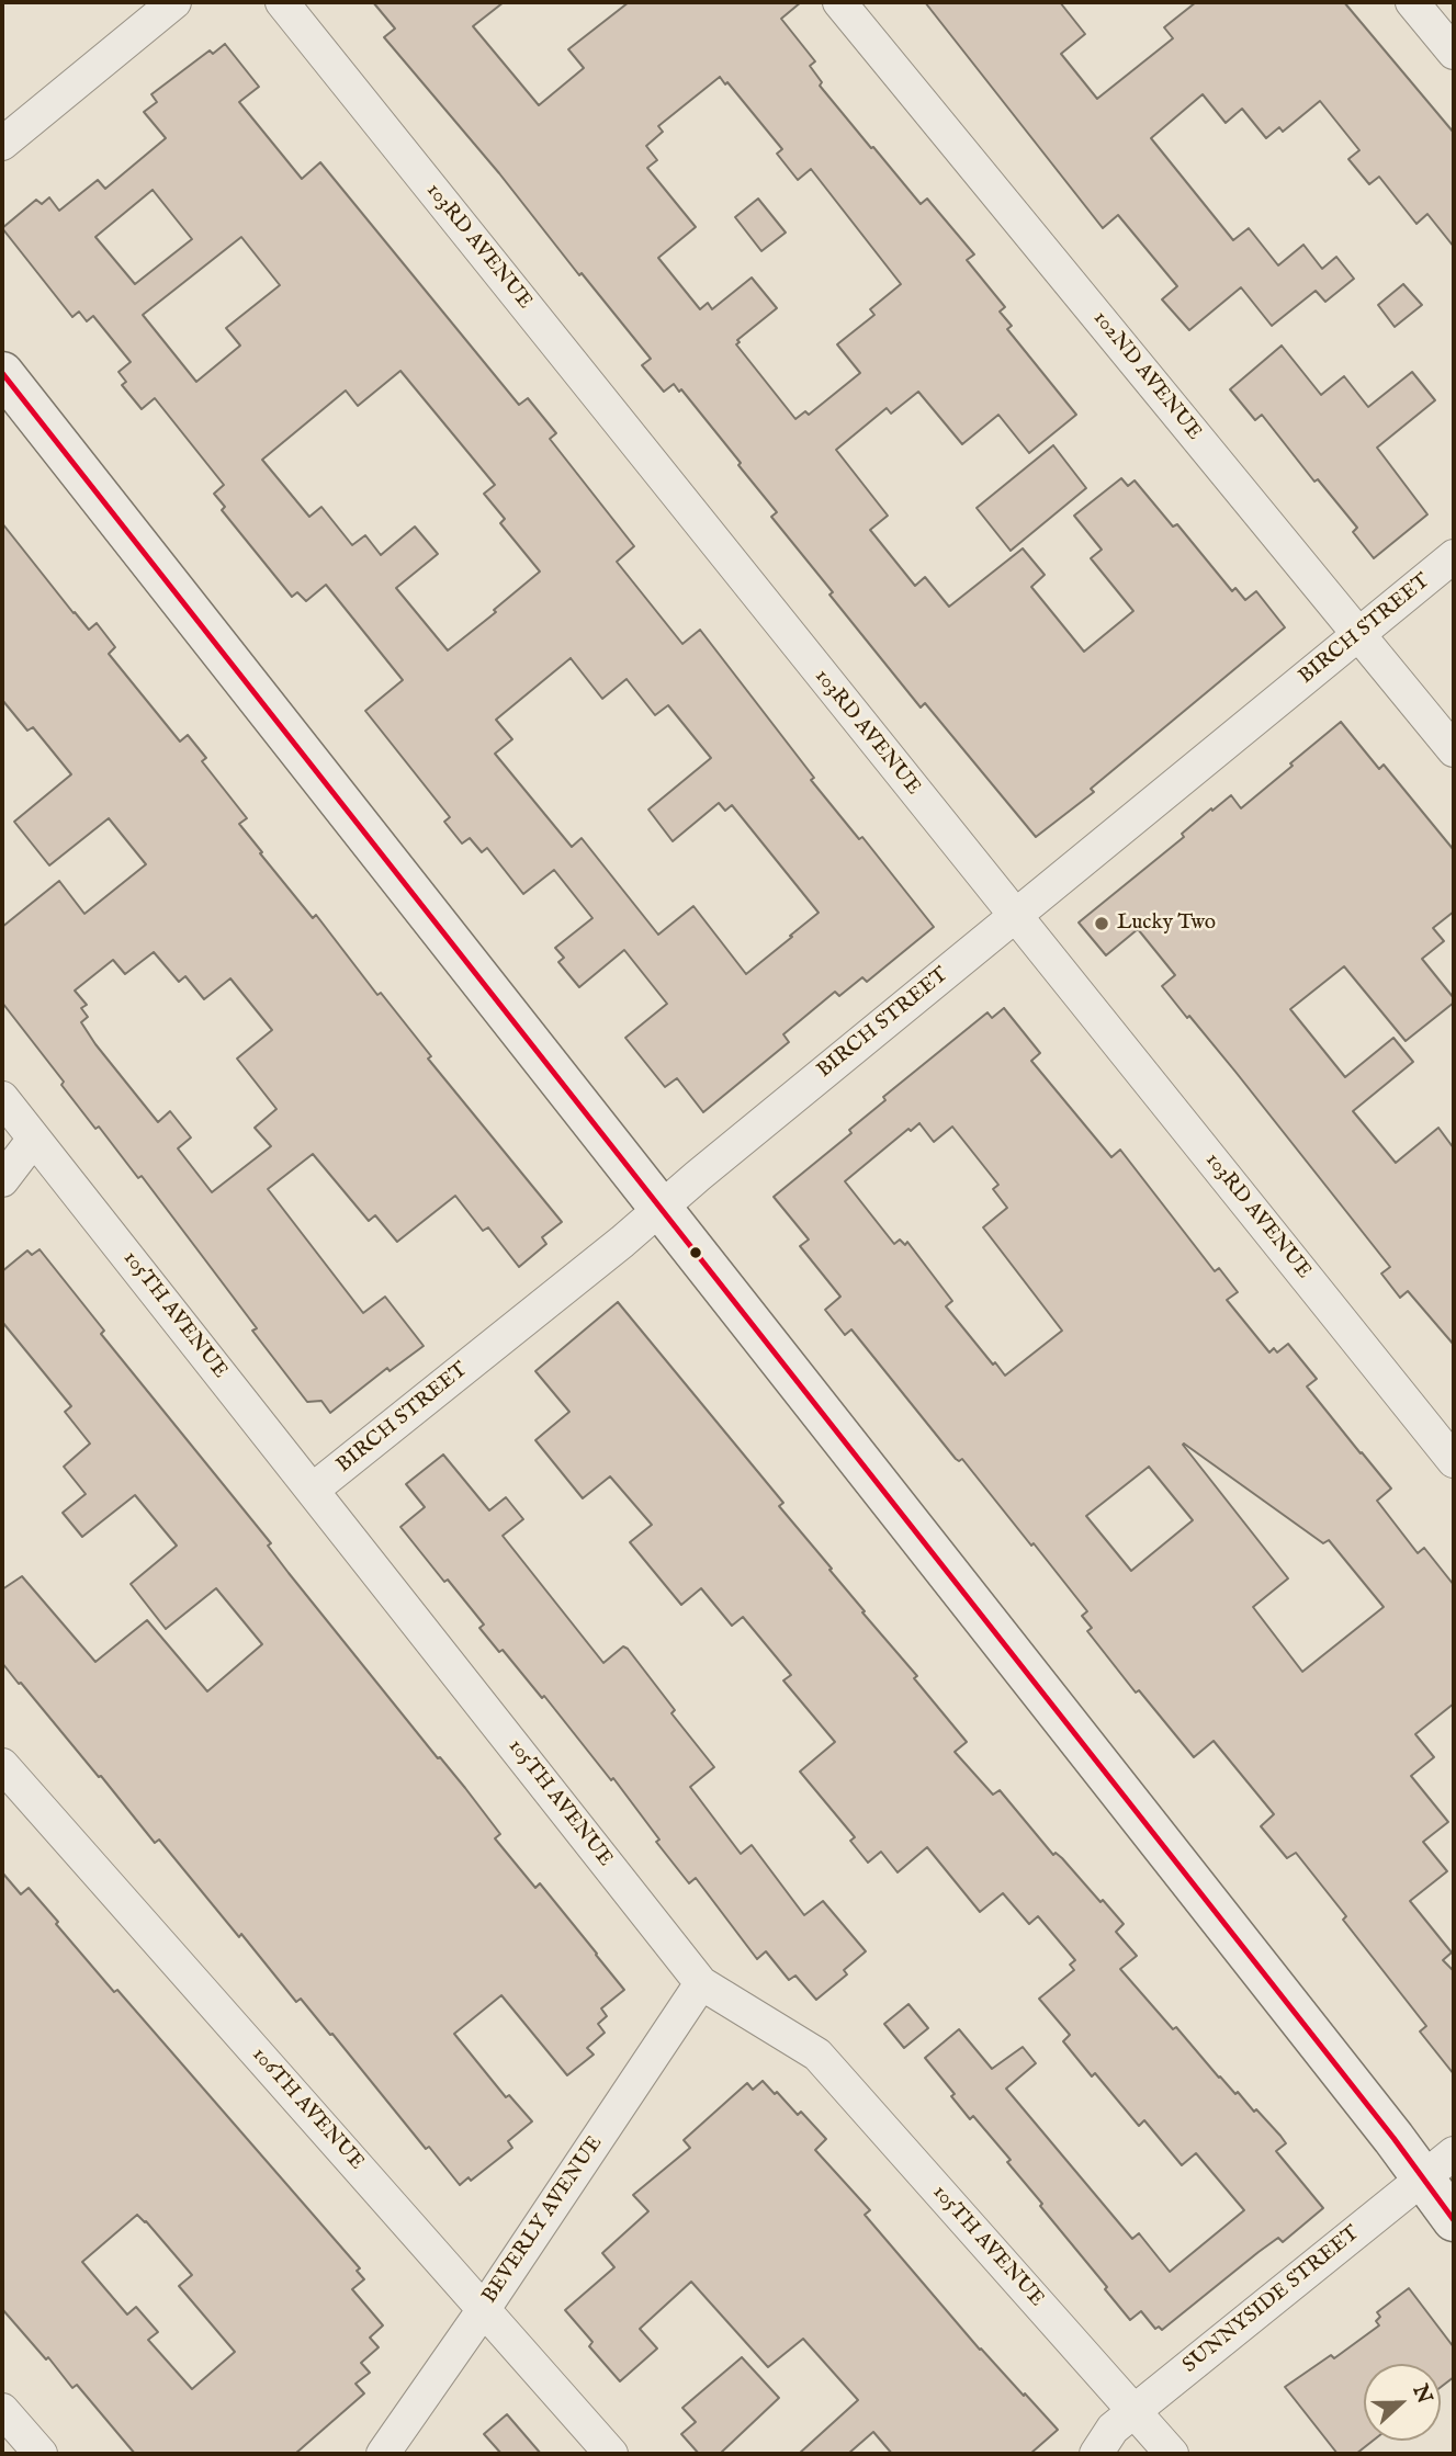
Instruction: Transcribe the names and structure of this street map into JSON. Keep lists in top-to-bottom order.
{
  "streets": {
    "street": [
      "103RD AVENUE",
      "102ND AVENUE",
      "BIRCH STREET",
      "105TH AVENUE",
      "106TH AVENUE",
      "BEVERLY AVENUE",
      "SUNNYSIDE STREET"
    ]
  },
  "crossings": [
    ["103RD AVENUE", "BIRCH STREET"],
    ["102ND AVENUE", "BIRCH STREET"],
    ["BIRCH STREET", "105TH AVENUE"],
    ["105TH AVENUE", "BEVERLY AVENUE"],
    ["105TH AVENUE", "SUNNYSIDE STREET"],
    ["106TH AVENUE", "BEVERLY AVENUE"]
  ],
  "places": ["Lucky Two"],
  "north": "right"
}
